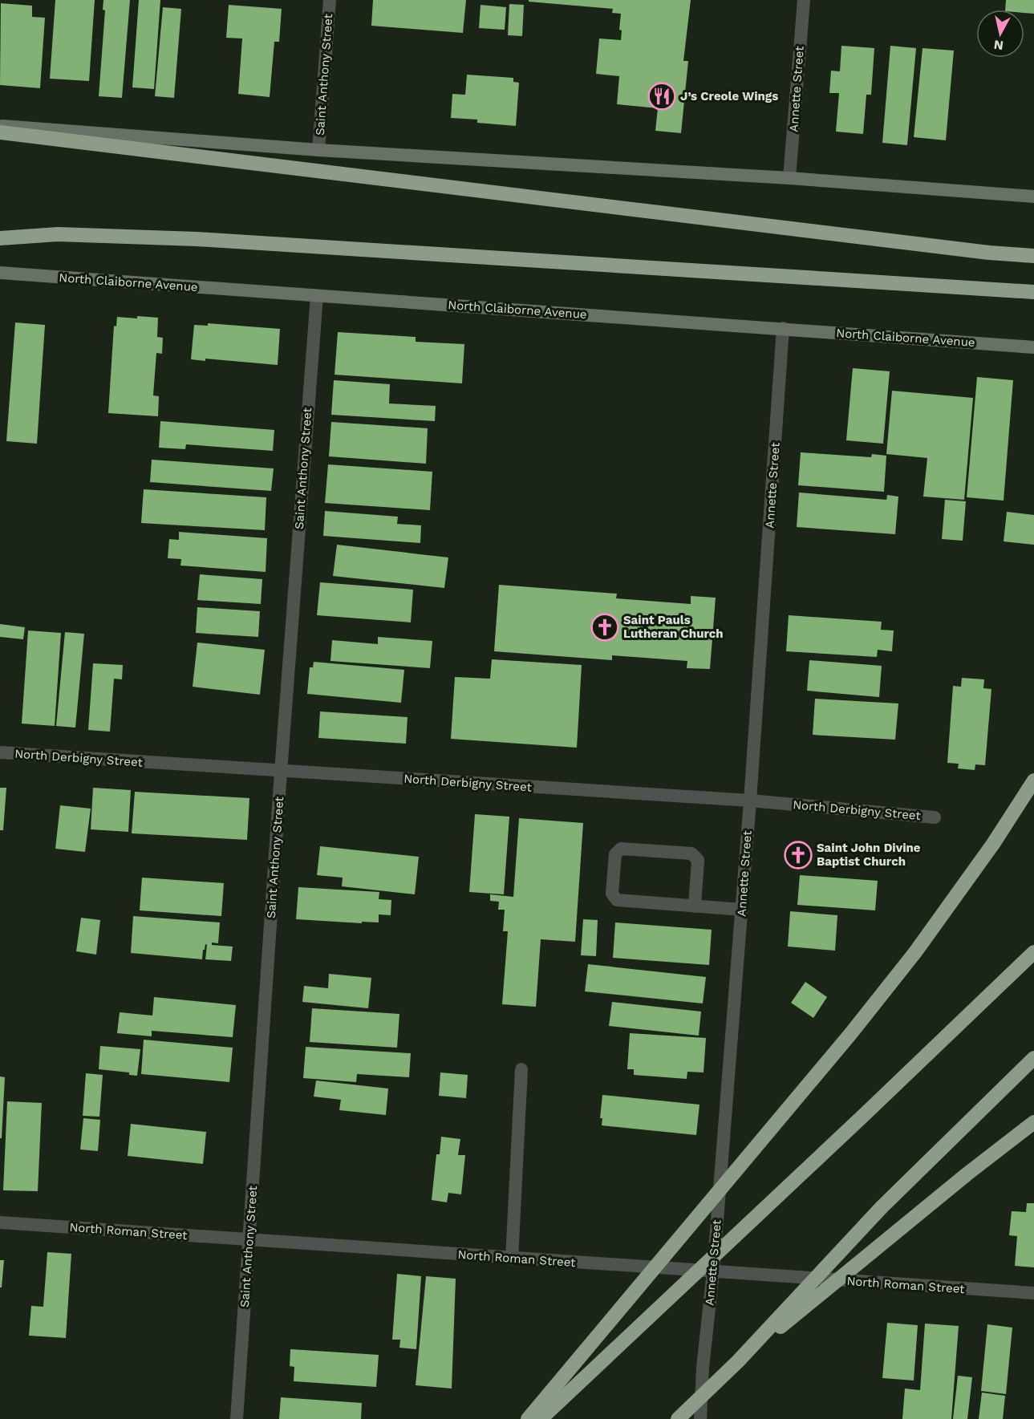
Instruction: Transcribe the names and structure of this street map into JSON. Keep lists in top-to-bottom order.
{
  "streets": {
    "main road": ["North Claiborne Avenue"],
    "street": [
      "Saint Anthony Street",
      "Annette Street",
      "North Derbigny Street",
      "North Roman Street"
    ]
  },
  "crossings": [
    ["Saint Anthony Street", "North Claiborne Avenue"],
    ["Saint Anthony Street", "North Derbigny Street"],
    ["Saint Anthony Street", "North Roman Street"],
    ["Annette Street", "North Claiborne Avenue"],
    ["Annette Street", "North Derbigny Street"],
    ["Annette Street", "North Roman Street"]
  ],
  "places": {
    "restaurant": ["J’s Creole Wings"],
    "church": ["Saint Pauls Lutheran Church", "Saint John Divine Baptist Church"]
  },
  "north": "bottom"
}
